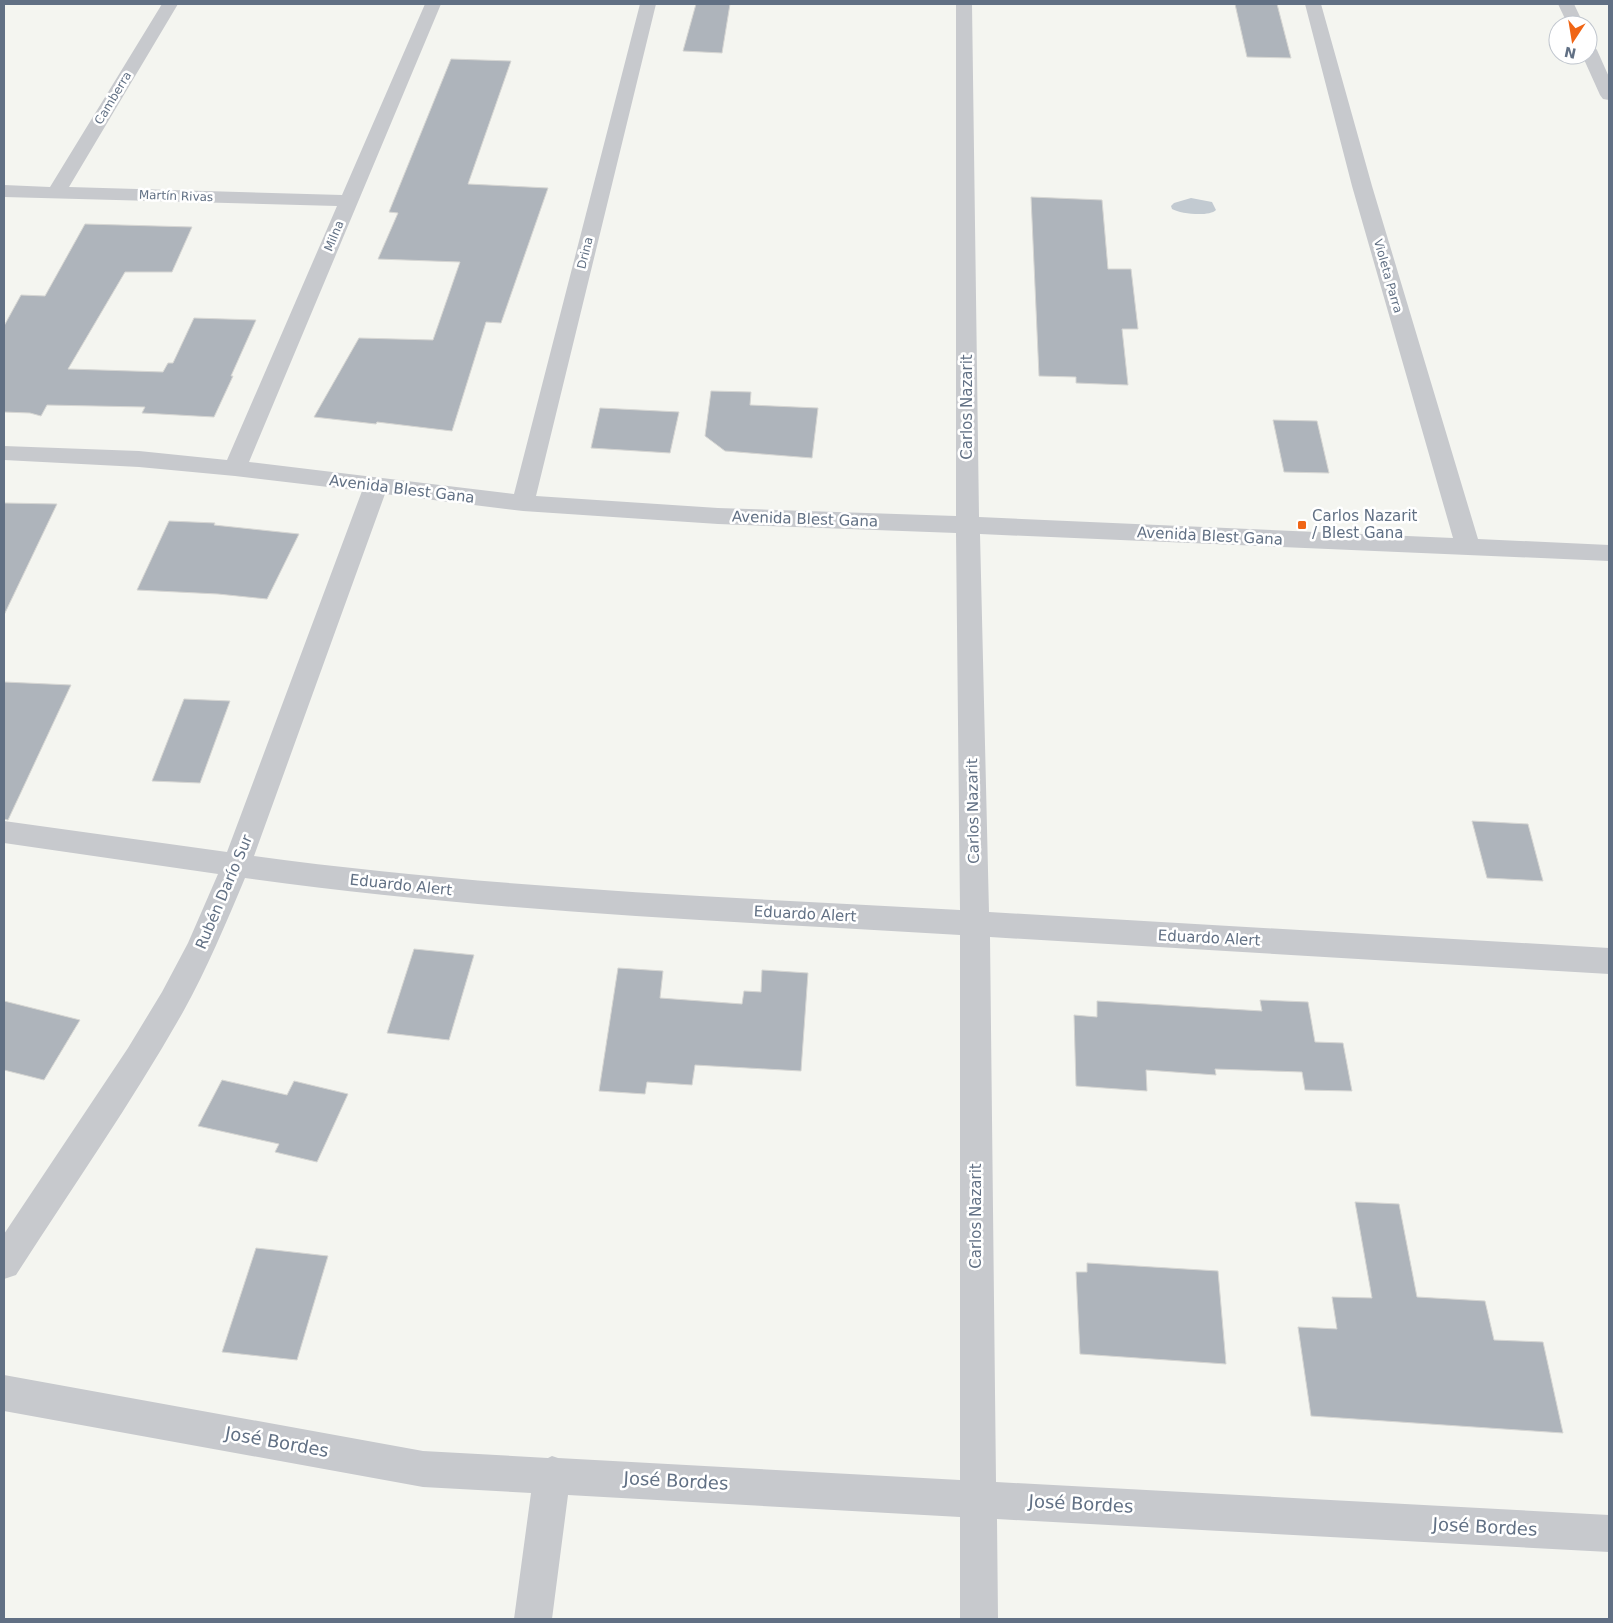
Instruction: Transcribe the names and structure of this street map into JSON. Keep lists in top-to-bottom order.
{
  "streets": {
    "street": [
      "Camberra",
      "Martín Rivas",
      "Milna",
      "Drina",
      "Violeta Parra",
      "Carlos Nazarit",
      "Avenida Blest Gana",
      "Eduardo Alert",
      "Rubén Darío Sur",
      "José Bordes"
    ]
  },
  "crossings": [
    ["Camberra", "Martín Rivas"],
    ["Martín Rivas", "Milna"],
    ["Milna", "Avenida Blest Gana"],
    ["Drina", "Avenida Blest Gana"],
    ["Violeta Parra", "Avenida Blest Gana"],
    ["Carlos Nazarit", "Avenida Blest Gana"],
    ["Carlos Nazarit", "Eduardo Alert"],
    ["Carlos Nazarit", "José Bordes"],
    ["Avenida Blest Gana", "Rubén Darío Sur"],
    ["Eduardo Alert", "Rubén Darío Sur"]
  ],
  "places": {
    "transit": ["Carlos Nazarit / Blest Gana"]
  },
  "north": "bottom"
}
